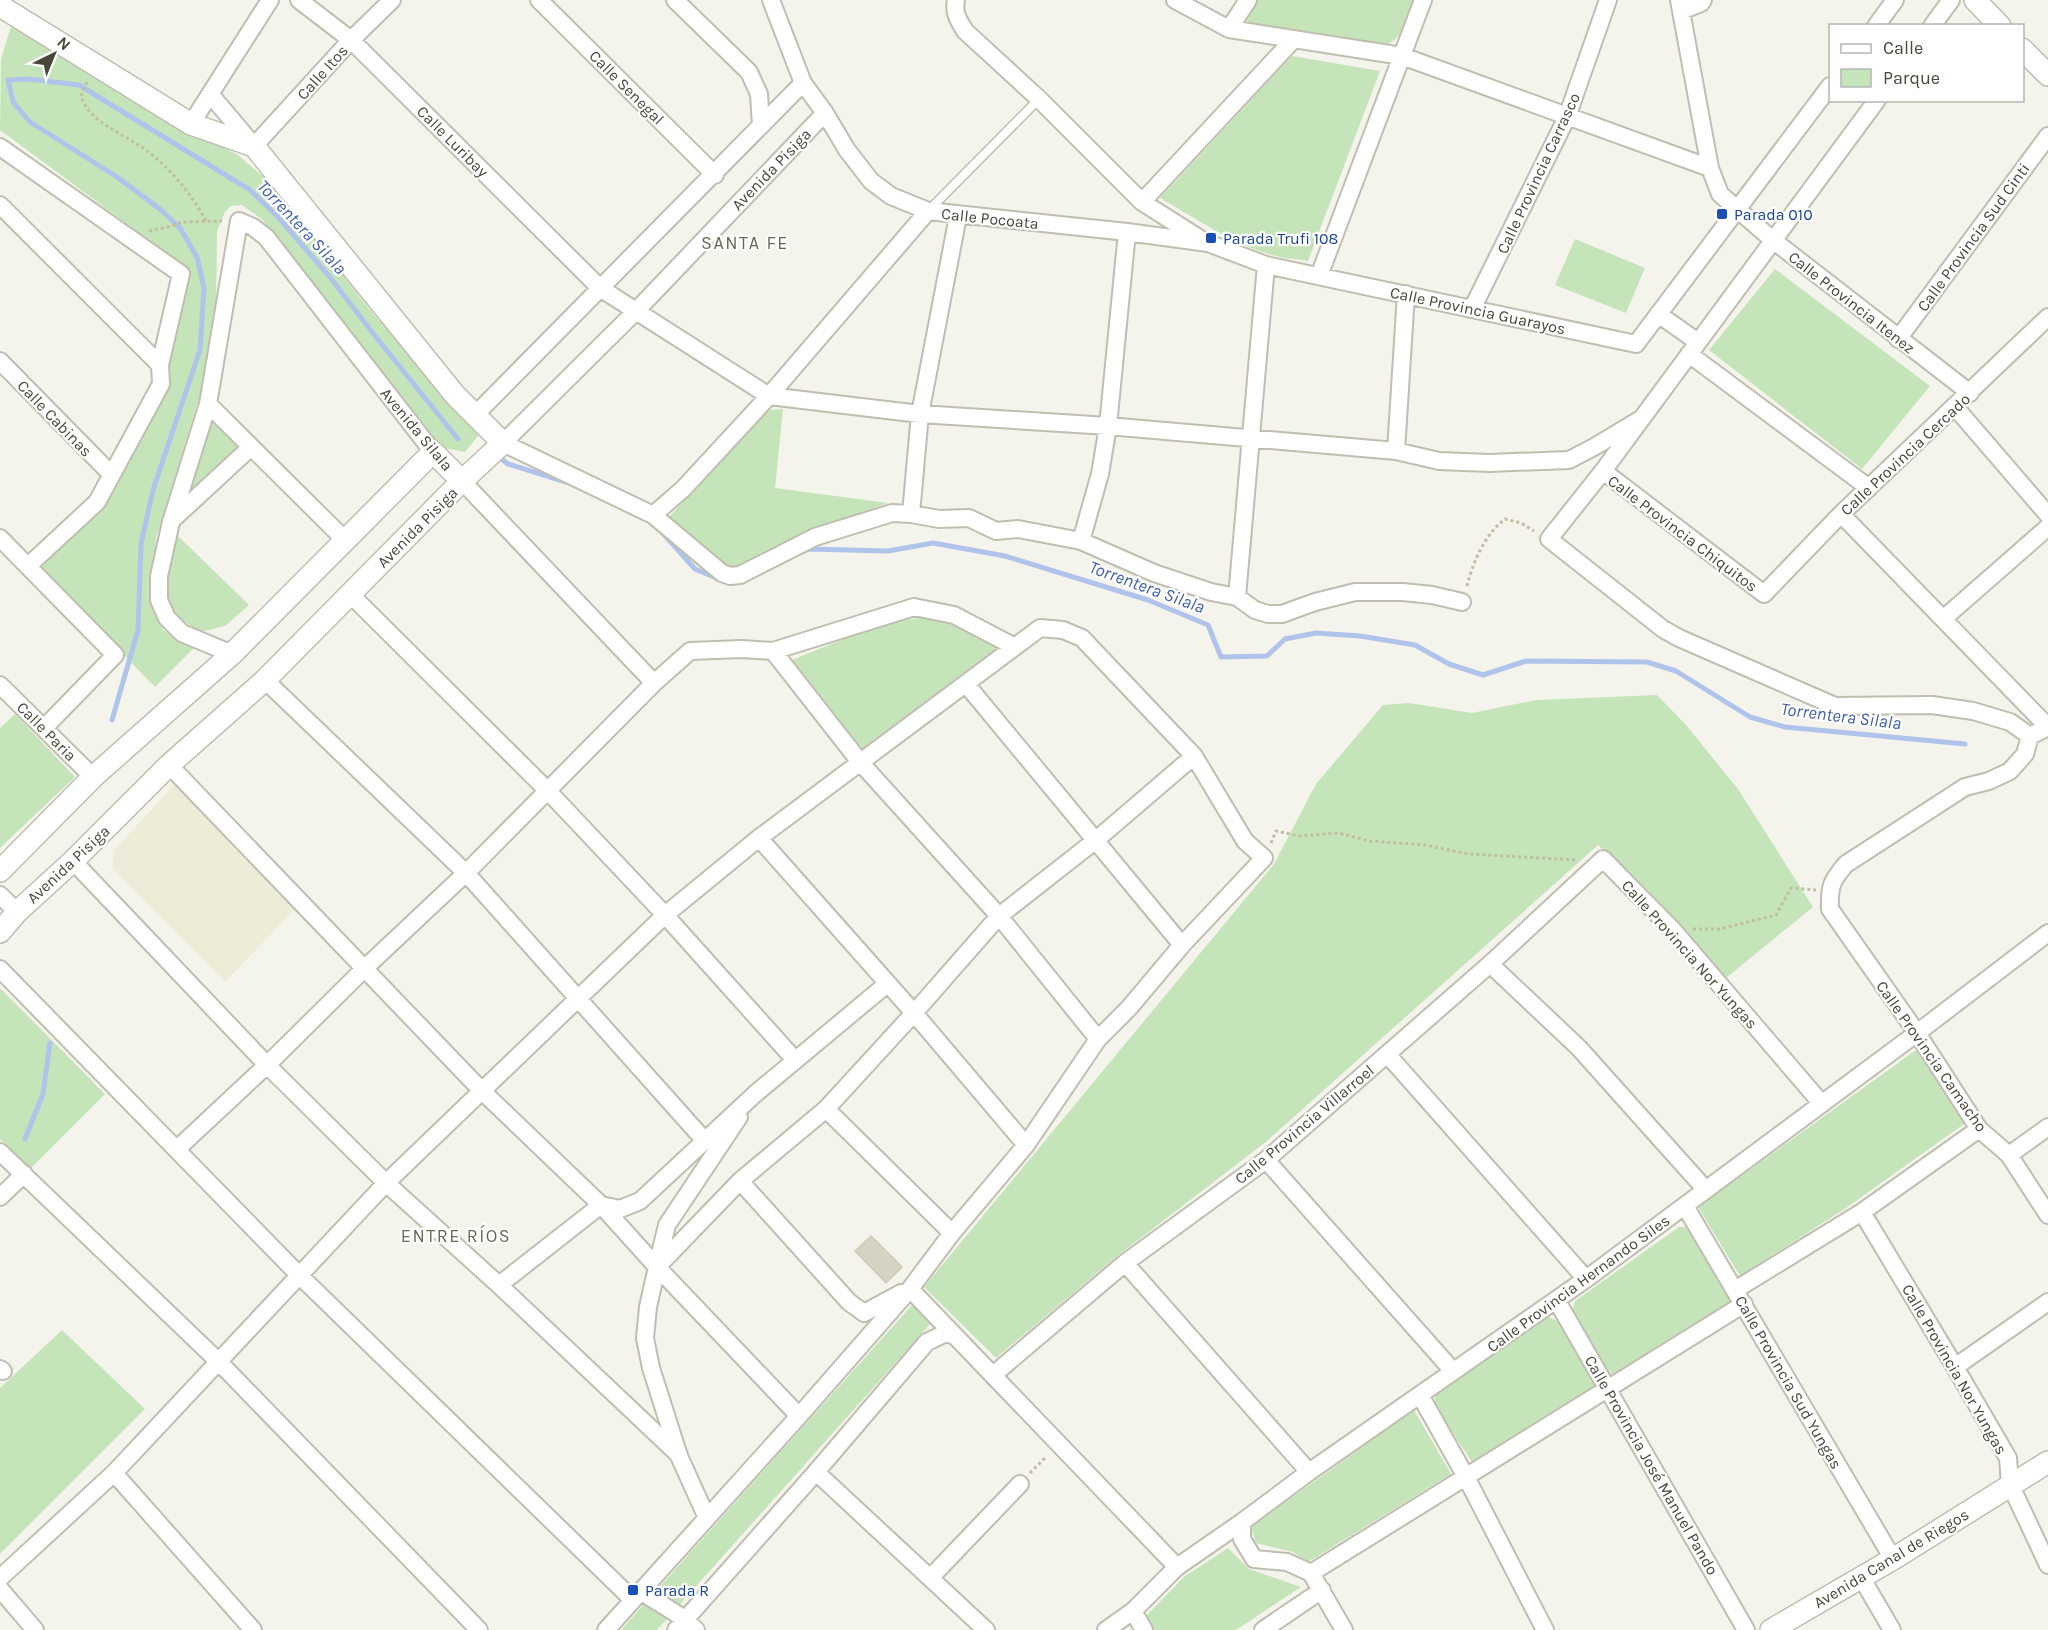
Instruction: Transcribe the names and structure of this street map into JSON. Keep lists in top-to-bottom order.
{
  "streets": {
    "street": [
      "Calle Itos",
      "Calle Senegal",
      "Calle Luribay",
      "Avenida Pisiga",
      "Calle Provincia Carrasco",
      "Calle Pocoata",
      "Calle Provincia Sud Cinti",
      "Calle Provincia Itenez",
      "Calle Provincia Guarayos",
      "Calle Cabinas",
      "Avenida Silala",
      "Calle Provincia Cercado",
      "Calle Provincia Chiquitos",
      "Calle Paria",
      "Calle Provincia Nor Yungas",
      "Calle Provincia Camacho",
      "Calle Provincia Villarroel",
      "Calle Provincia Hernando Siles",
      "Calle Provincia Sud Yungas",
      "Calle Provincia José Manuel Pando",
      "Avenida Canal de Riegos"
    ]
  },
  "crossings": [
    ["Calle Itos", "Calle Luribay"],
    ["Calle Luribay", "Avenida Pisiga"],
    ["Avenida Pisiga", "Calle Pocoata"],
    ["Avenida Pisiga", "Avenida Silala"],
    ["Calle Provincia Carrasco", "Calle Provincia Guarayos"],
    ["Calle Pocoata", "Calle Provincia Guarayos"],
    ["Calle Provincia Sud Cinti", "Calle Provincia Itenez"],
    ["Calle Provincia Itenez", "Calle Provincia Cercado"],
    ["Calle Provincia Cercado", "Calle Provincia Chiquitos"],
    ["Calle Provincia Nor Yungas", "Calle Provincia Villarroel"],
    ["Calle Provincia Nor Yungas", "Calle Provincia Hernando Siles"],
    ["Calle Provincia Nor Yungas", "Avenida Canal de Riegos"],
    ["Calle Provincia Camacho", "Calle Provincia Hernando Siles"],
    ["Calle Provincia Hernando Siles", "Calle Provincia Sud Yungas"],
    ["Calle Provincia Hernando Siles", "Calle Provincia José Manuel Pando"],
    ["Calle Provincia Sud Yungas", "Avenida Canal de Riegos"]
  ],
  "districts": ["SANTA FE", "ENTRE RÍOS"],
  "water": ["Torrentera Silala"],
  "places": {
    "transit": ["Parada 010", "Parada Trufi 108", "Parada R"]
  },
  "legend": ["Calle", "Parque"],
  "north": "top right"
}
